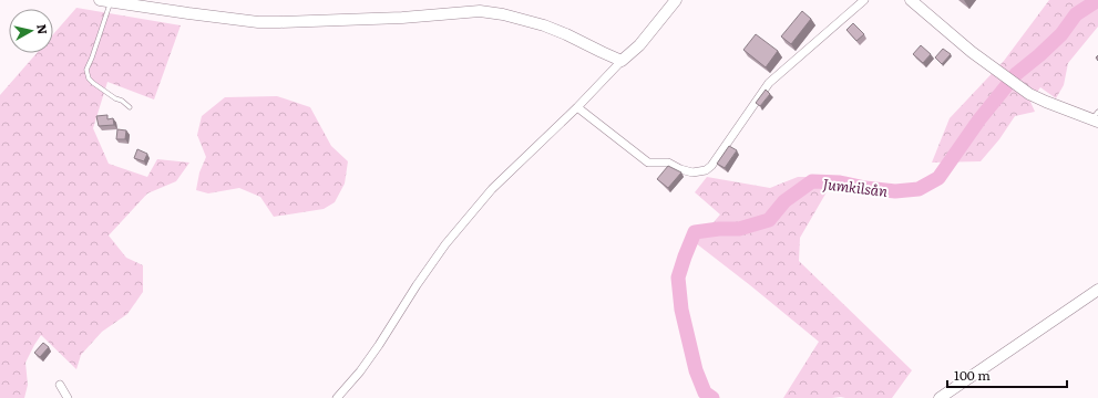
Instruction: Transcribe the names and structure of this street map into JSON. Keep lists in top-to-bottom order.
{
  "water": ["Jumkilsån"],
  "scale_bar": "100 m",
  "north": "right"
}
